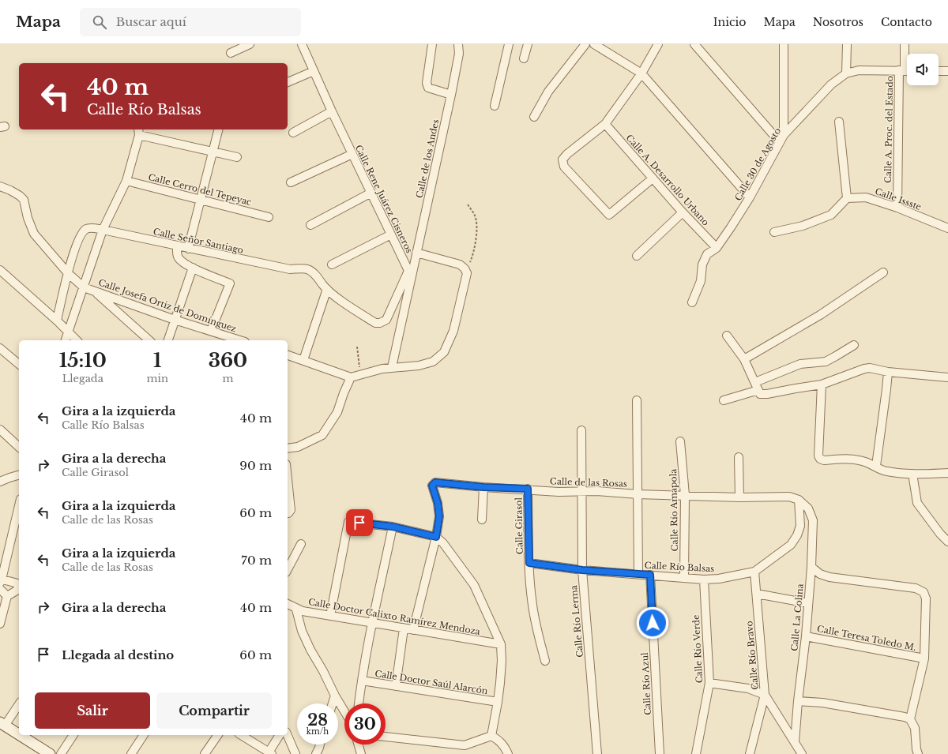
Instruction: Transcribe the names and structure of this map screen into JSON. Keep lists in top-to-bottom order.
{
  "streets": {
    "street": [
      "Calle A. Proc. del Estado",
      "Calle de los Andes",
      "Calle 30 de Agosto",
      "Calle A. Desarrollo Urbano",
      "Calle Cerro del Tepeyac",
      "Calle Rene Juárez Cisneros",
      "Calle Issste",
      "Calle Señor Santiago",
      "Calle Josefa Ortiz de Domínguez",
      "Calle de las Rosas",
      "Calle Río Amapola",
      "Calle Girasol",
      "Calle Río Balsas",
      "Calle Doctor Calixto Ramírez Mendoza",
      "Calle La Colina",
      "Calle Río Lerma",
      "Calle Teresa Toledo M.",
      "Calle Río Verde",
      "Calle Río Bravo",
      "Calle Doctor Saúl Alarcón",
      "Calle Río Azul"
    ]
  },
  "crossings": [
    ["Calle A. Proc. del Estado", "Calle 30 de Agosto"],
    ["Calle A. Proc. del Estado", "Calle Issste"],
    ["Calle de los Andes", "Calle Rene Juárez Cisneros"],
    ["Calle de los Andes", "Calle Señor Santiago"],
    ["Calle 30 de Agosto", "Calle A. Desarrollo Urbano"],
    ["Calle Rene Juárez Cisneros", "Calle Señor Santiago"],
    ["Calle de las Rosas", "Calle Río Amapola"],
    ["Calle de las Rosas", "Calle Girasol"],
    ["Calle de las Rosas", "Calle Río Balsas"],
    ["Calle de las Rosas", "Calle La Colina"],
    ["Calle de las Rosas", "Calle Río Lerma"],
    ["Calle Río Amapola", "Calle Río Balsas"],
    ["Calle Girasol", "Calle Río Balsas"],
    ["Calle Río Balsas", "Calle La Colina"],
    ["Calle Río Balsas", "Calle Río Lerma"],
    ["Calle Río Balsas", "Calle Río Verde"],
    ["Calle Río Balsas", "Calle Río Bravo"],
    ["Calle Río Balsas", "Calle Río Azul"],
    ["Calle La Colina", "Calle Teresa Toledo M."]
  ],
  "page": {
    "header": "Mapa",
    "search": "Buscar aquí",
    "nav": [
      "Inicio",
      "Mapa",
      "Nosotros",
      "Contacto"
    ],
    "turn": ["40 m", "Calle Río Balsas"],
    "eta": [
      "15:10",
      "Llegada",
      "1",
      "min",
      "360",
      "m"
    ],
    "list": [
      {
        "name": "Gira a la izquierda",
        "note": "Calle Río Balsas",
        "value": "40 m"
      },
      {
        "name": "Gira a la derecha",
        "note": "Calle Girasol",
        "value": "90 m"
      },
      {
        "name": "Gira a la izquierda",
        "note": "Calle de las Rosas",
        "value": "60 m"
      },
      {
        "name": "Gira a la izquierda",
        "note": "Calle de las Rosas",
        "value": "70 m"
      },
      {
        "name": "Gira a la derecha",
        "value": "40 m"
      },
      {
        "name": "Llegada al destino",
        "value": "60 m"
      }
    ],
    "buttons": ["Salir", "Compartir"],
    "speed": "28 km/h",
    "limit": "30"
  }
}
